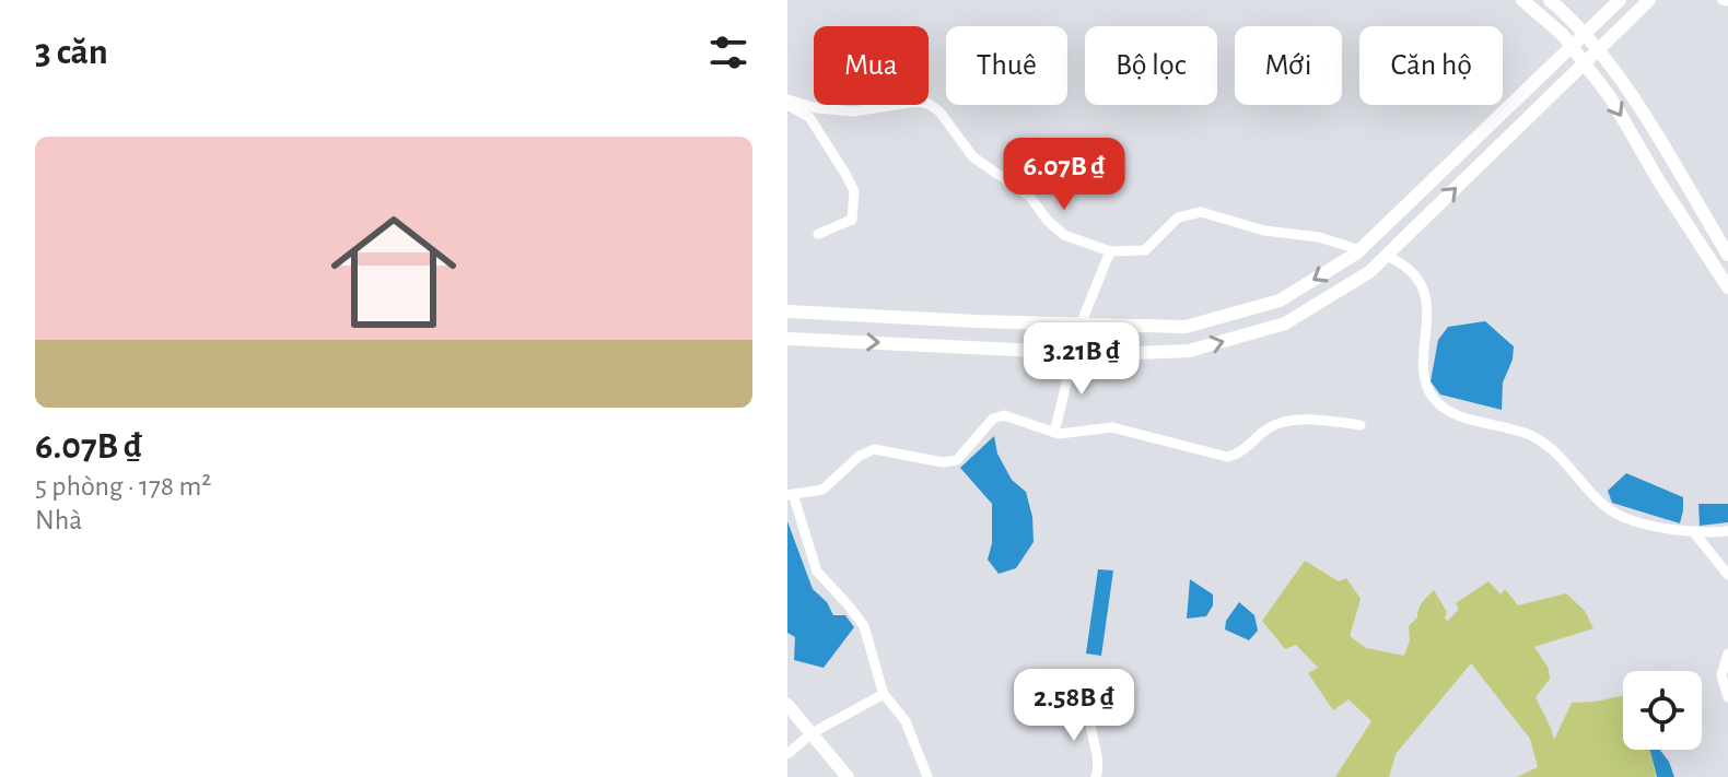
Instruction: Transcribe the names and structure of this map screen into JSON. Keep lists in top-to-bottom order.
{
  "page": {
    "heading": "3 căn",
    "chip": [
      "Mua",
      "Thuê",
      "Bộ lọc",
      "Mới",
      "Căn hộ"
    ],
    "list": [
      {
        "name": "6.07B ₫",
        "note": "5 phòng · 178 m² · Nhà"
      }
    ],
    "price": ["6.07B ₫", "3.21B ₫", "2.58B ₫"]
  }
}
